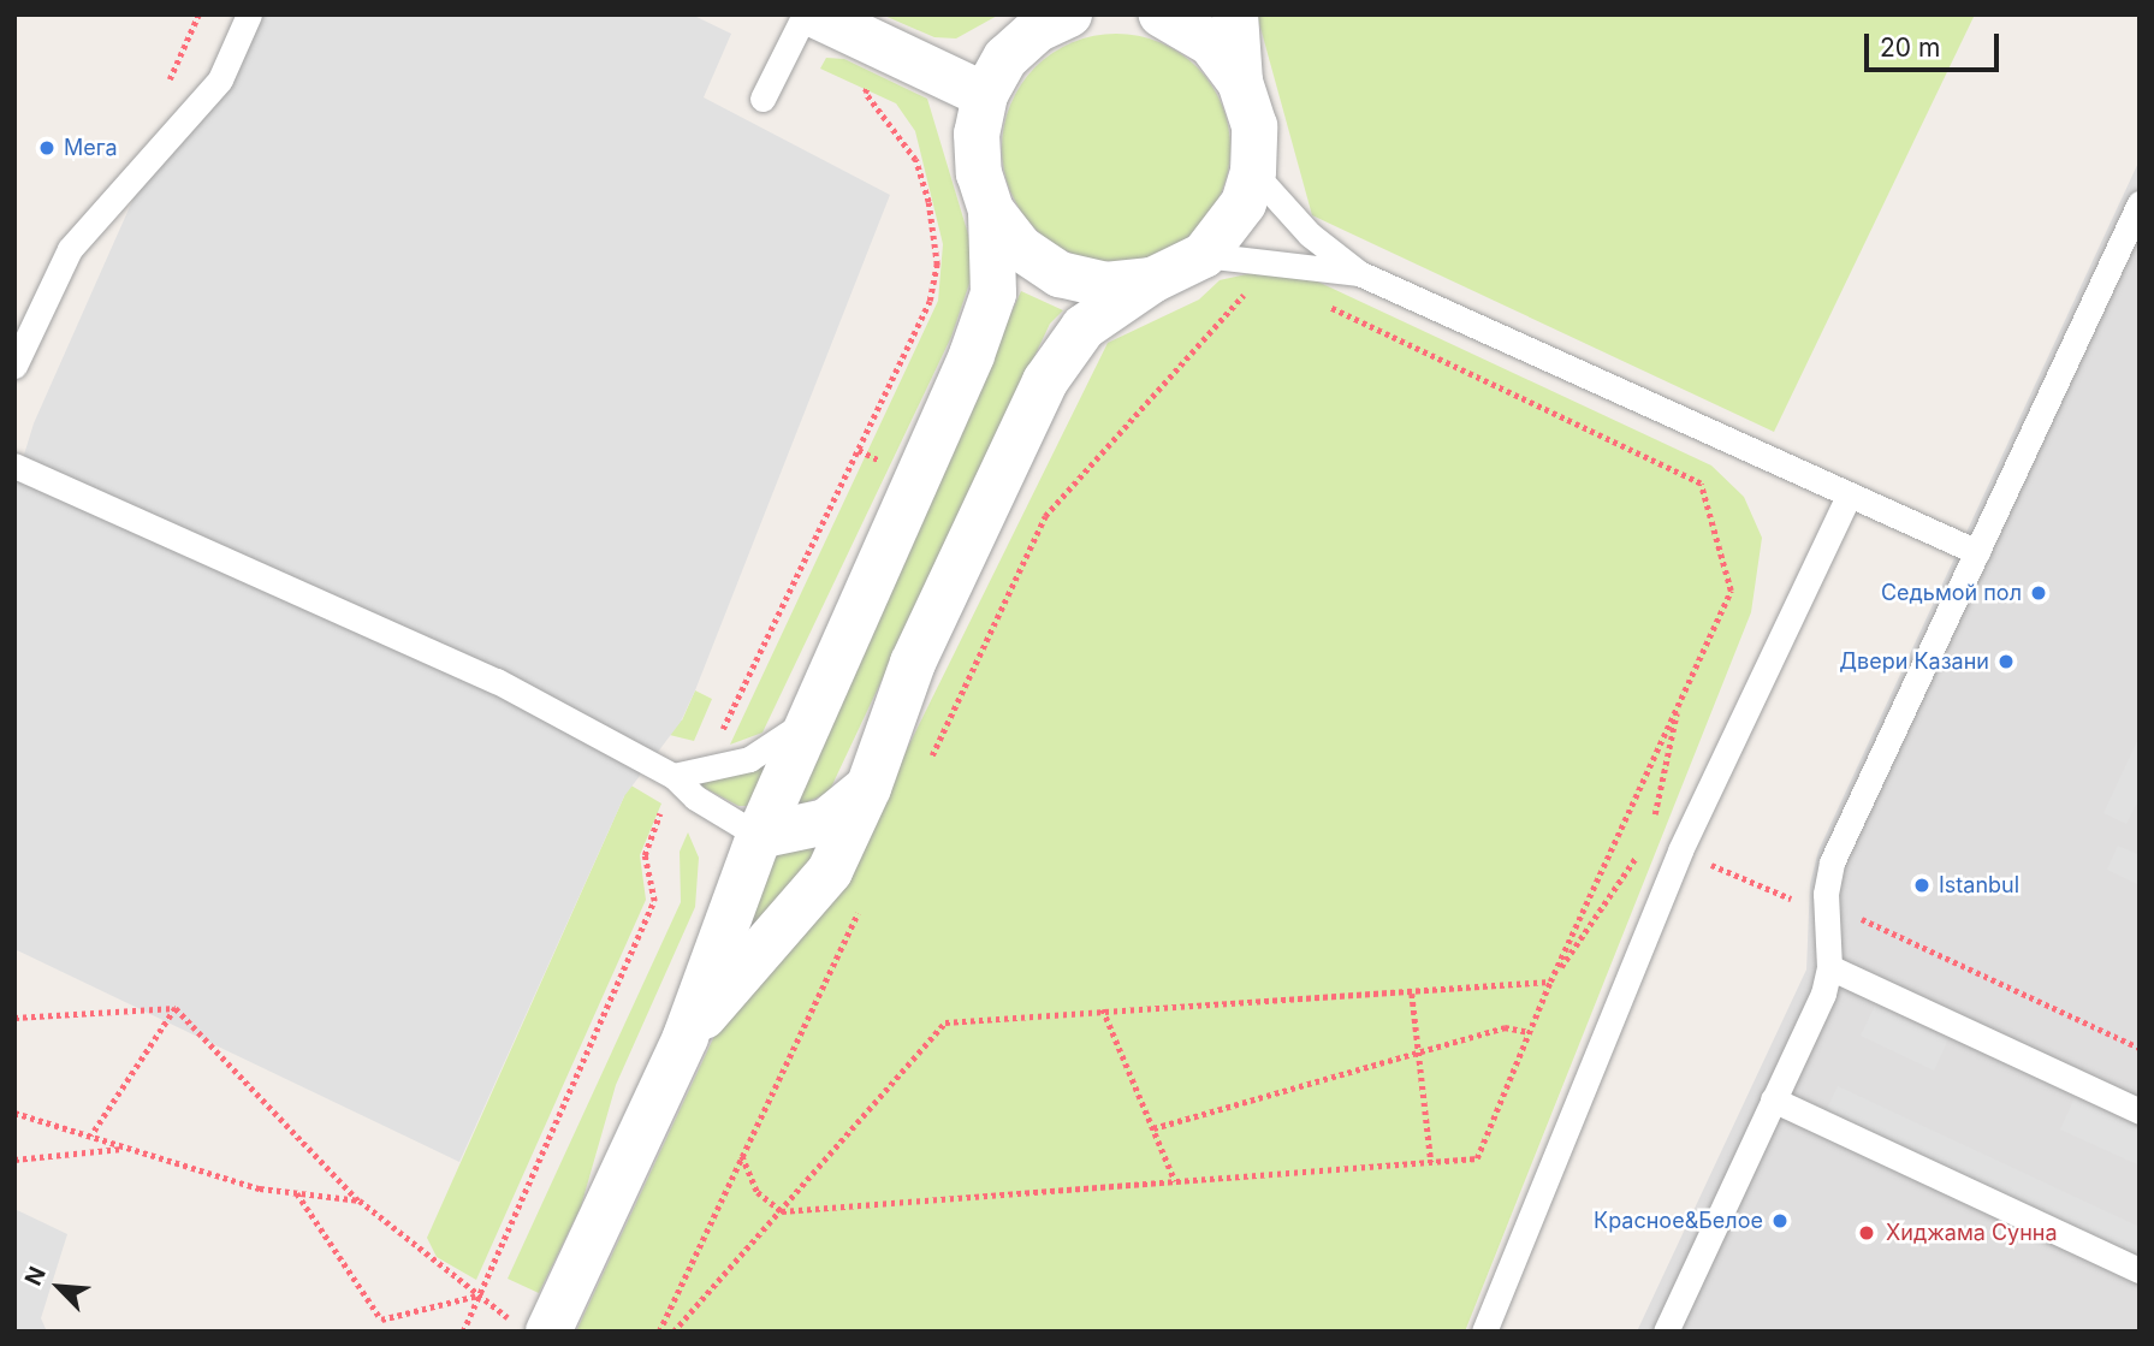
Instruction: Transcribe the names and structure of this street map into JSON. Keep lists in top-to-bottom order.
{
  "places": [
    "Мега",
    "Седьмой пол",
    "Двери Казани",
    "Istanbul",
    "Красное&Белое",
    "Хиджама Сунна"
  ],
  "scale_bar": "20 m",
  "north": "top left"
}
